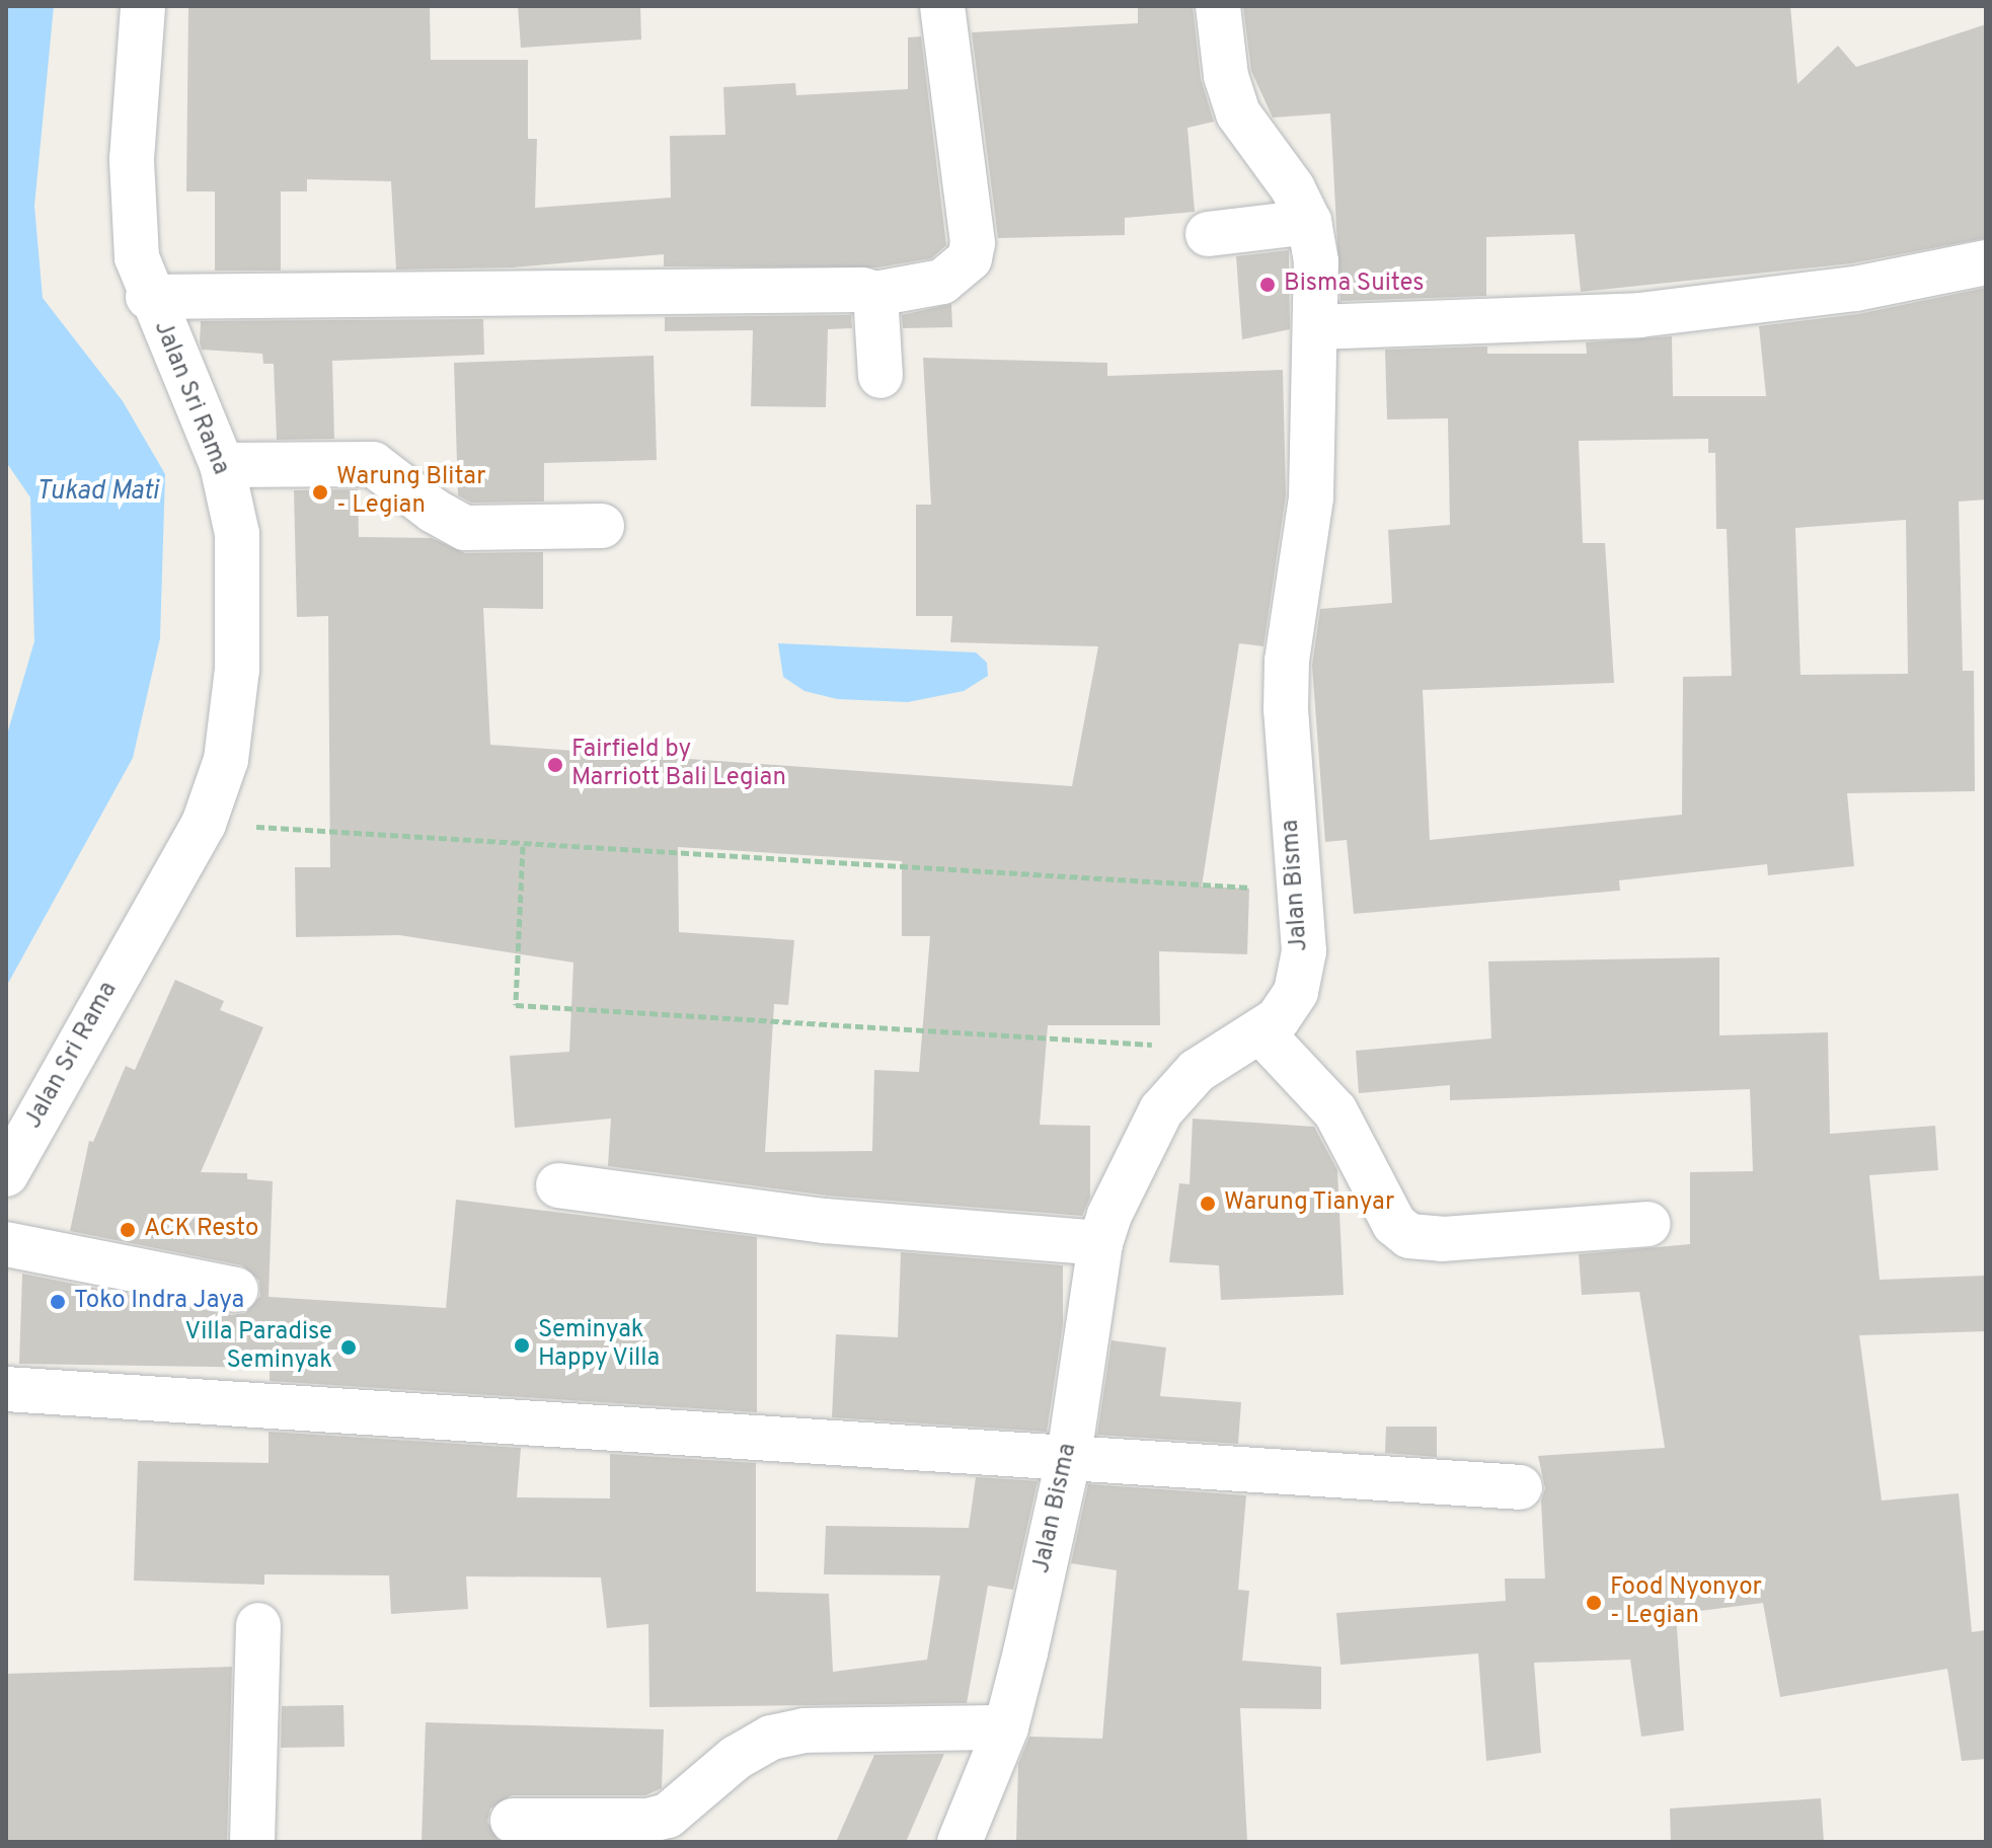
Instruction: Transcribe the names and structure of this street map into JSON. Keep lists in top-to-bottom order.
{
  "streets": {
    "street": ["Jalan Sri Rama", "Jalan Bisma"]
  },
  "water": ["Tukad Mati"],
  "places": [
    "Bisma Suites",
    "Warung Blitar - Legian",
    "Fairfield by Marriott Bali Legian",
    "Warung Tianyar",
    "ACK Resto",
    "Toko Indra Jaya",
    "Seminyak Happy Villa",
    "Villa Paradise Seminyak",
    "Food Nyonyor - Legian"
  ]
}
